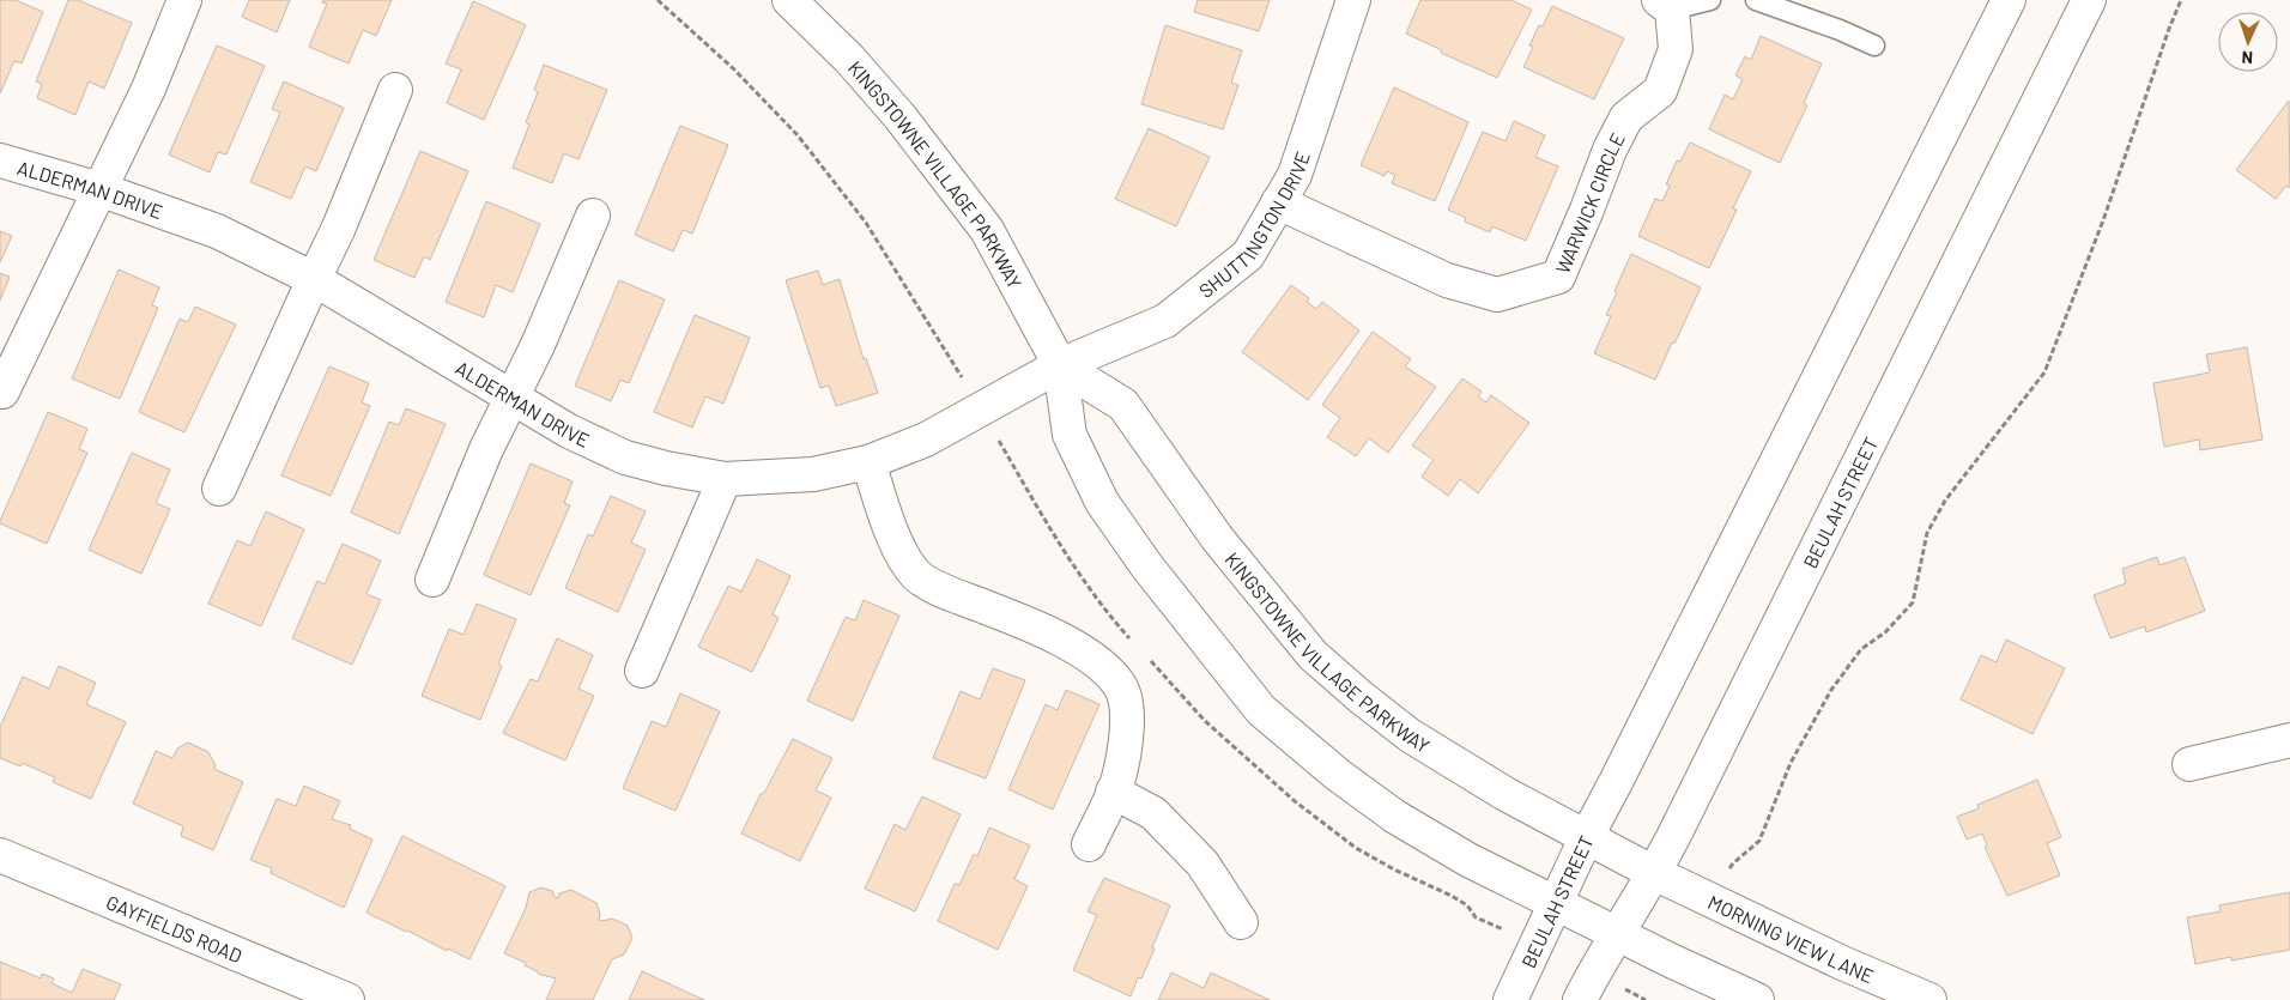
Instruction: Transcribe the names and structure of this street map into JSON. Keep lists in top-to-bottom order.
{
  "streets": {
    "street": [
      "KINGSTOWNE VILLAGE PARKWAY",
      "ALDERMAN DRIVE",
      "WARWICK CIRCLE",
      "SHUTTINGTON DRIVE",
      "BEULAH STREET",
      "GAYFIELDS ROAD",
      "MORNING VIEW LANE"
    ]
  },
  "crossings": [
    ["KINGSTOWNE VILLAGE PARKWAY", "ALDERMAN DRIVE"],
    ["KINGSTOWNE VILLAGE PARKWAY", "SHUTTINGTON DRIVE"],
    ["KINGSTOWNE VILLAGE PARKWAY", "BEULAH STREET"],
    ["KINGSTOWNE VILLAGE PARKWAY", "MORNING VIEW LANE"],
    ["ALDERMAN DRIVE", "SHUTTINGTON DRIVE"],
    ["WARWICK CIRCLE", "SHUTTINGTON DRIVE"],
    ["BEULAH STREET", "MORNING VIEW LANE"]
  ],
  "north": "bottom"
}
